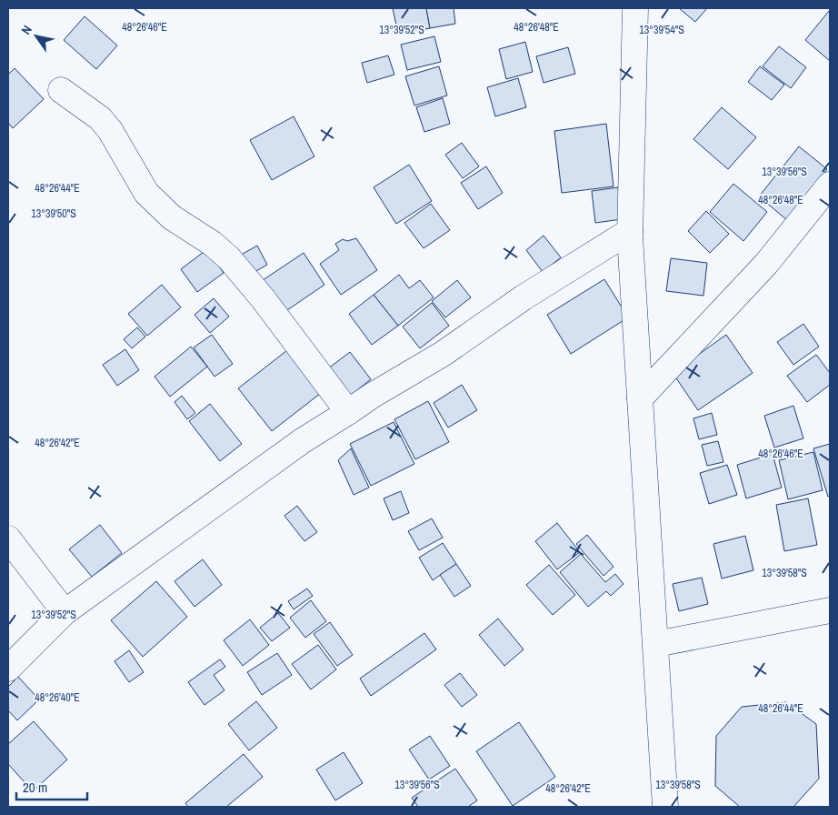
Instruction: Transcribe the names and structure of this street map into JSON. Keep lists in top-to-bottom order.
{
  "scale_bar": "20 m",
  "north": "top left",
  "coordinates": [
    "48°26'46\"E",
    "48°26'48\"E",
    "13°39'54\"S",
    "13°39'52\"S",
    "13°39'56\"S",
    "48°26'44\"E",
    "13°39'50\"S",
    "48°26'42\"E",
    "13°39'58\"S",
    "48°26'40\"E"
  ]
}
